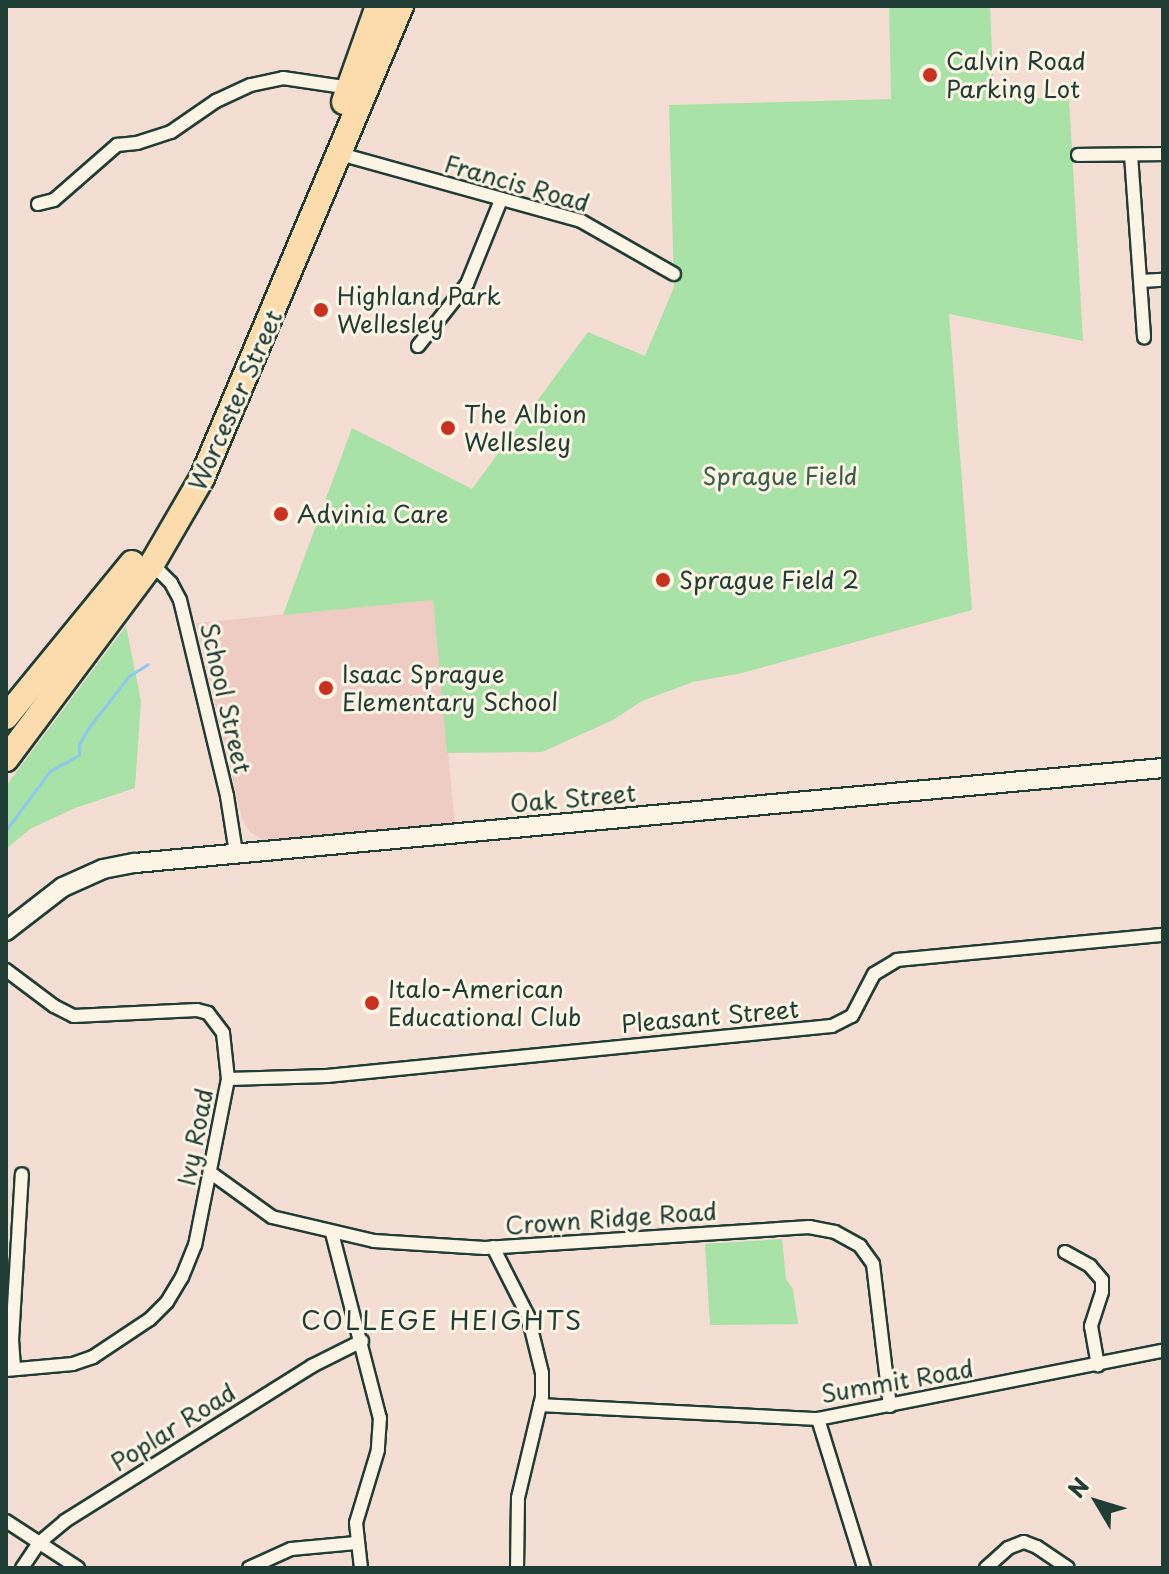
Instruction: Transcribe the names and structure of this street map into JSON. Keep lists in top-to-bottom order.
{
  "streets": {
    "highway": ["Worcester Street"],
    "street": [
      "Francis Road",
      "School Street",
      "Oak Street",
      "Pleasant Street",
      "Ivy Road",
      "Crown Ridge Road",
      "Summit Road",
      "Poplar Road"
    ]
  },
  "crossings": [
    ["Francis Road", "Worcester Street"],
    ["Worcester Street", "School Street"],
    ["School Street", "Oak Street"],
    ["Pleasant Street", "Ivy Road"],
    ["Ivy Road", "Crown Ridge Road"],
    ["Crown Ridge Road", "Summit Road"]
  ],
  "districts": ["COLLEGE HEIGHTS"],
  "parks": ["Sprague Field"],
  "places": [
    "Calvin Road Parking Lot",
    "Highland Park Wellesley",
    "The Albion Wellesley",
    "Advinia Care",
    "Sprague Field 2",
    "Isaac Sprague Elementary School",
    "Italo-American Educational Club"
  ],
  "north": "top left"
}
